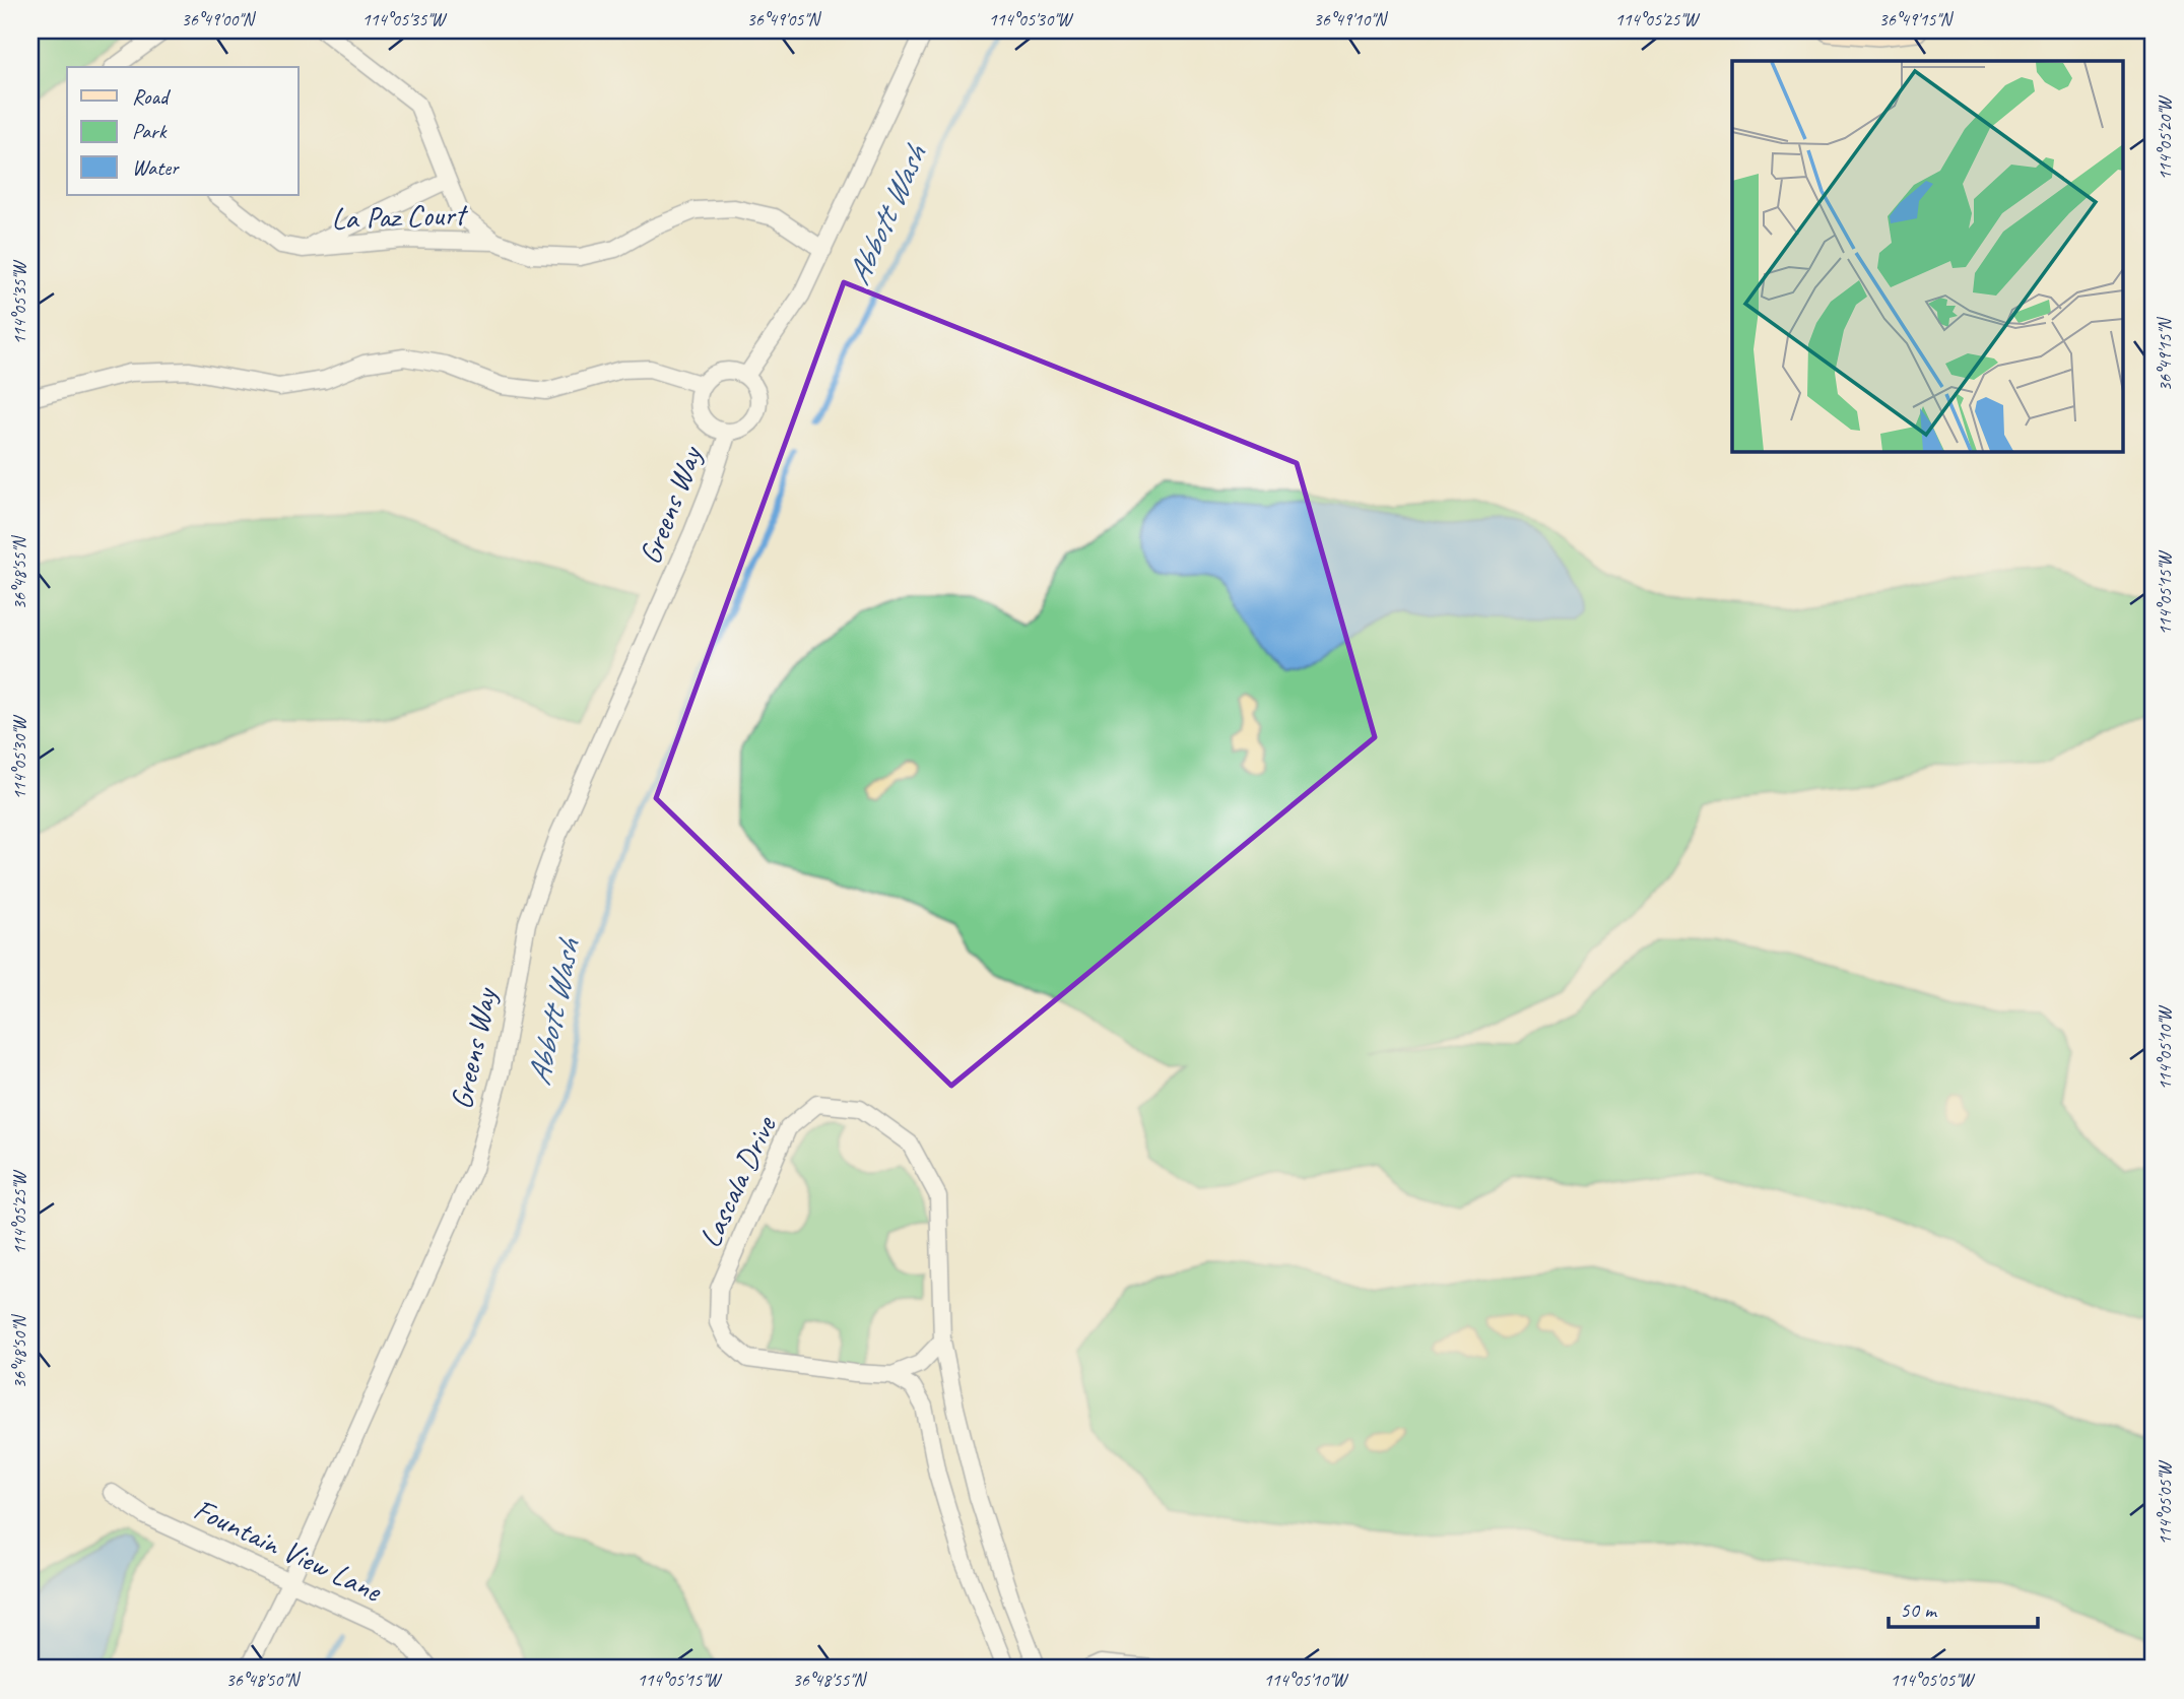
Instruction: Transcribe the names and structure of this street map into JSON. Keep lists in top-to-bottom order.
{
  "streets": {
    "street": [
      "La Paz Court",
      "Greens Way",
      "Lascala Drive",
      "Fountain View Lane"
    ]
  },
  "crossings": [
    ["Greens Way", "Fountain View Lane"]
  ],
  "water": ["Abbott Wash"],
  "legend": ["Road", "Park", "Water"],
  "scale_bar": "50 m",
  "coordinates": [
    "36°49'00\"N",
    "114°05'35\"W",
    "36°49'05\"N",
    "114°05'30\"W",
    "36°49'10\"N",
    "114°05'25\"W",
    "36°49'15\"N",
    "114°05'20\"W",
    "36°48'55\"N",
    "114°05'15\"W",
    "114°05'10\"W",
    "36°48'50\"N",
    "114°05'05\"W"
  ]
}
